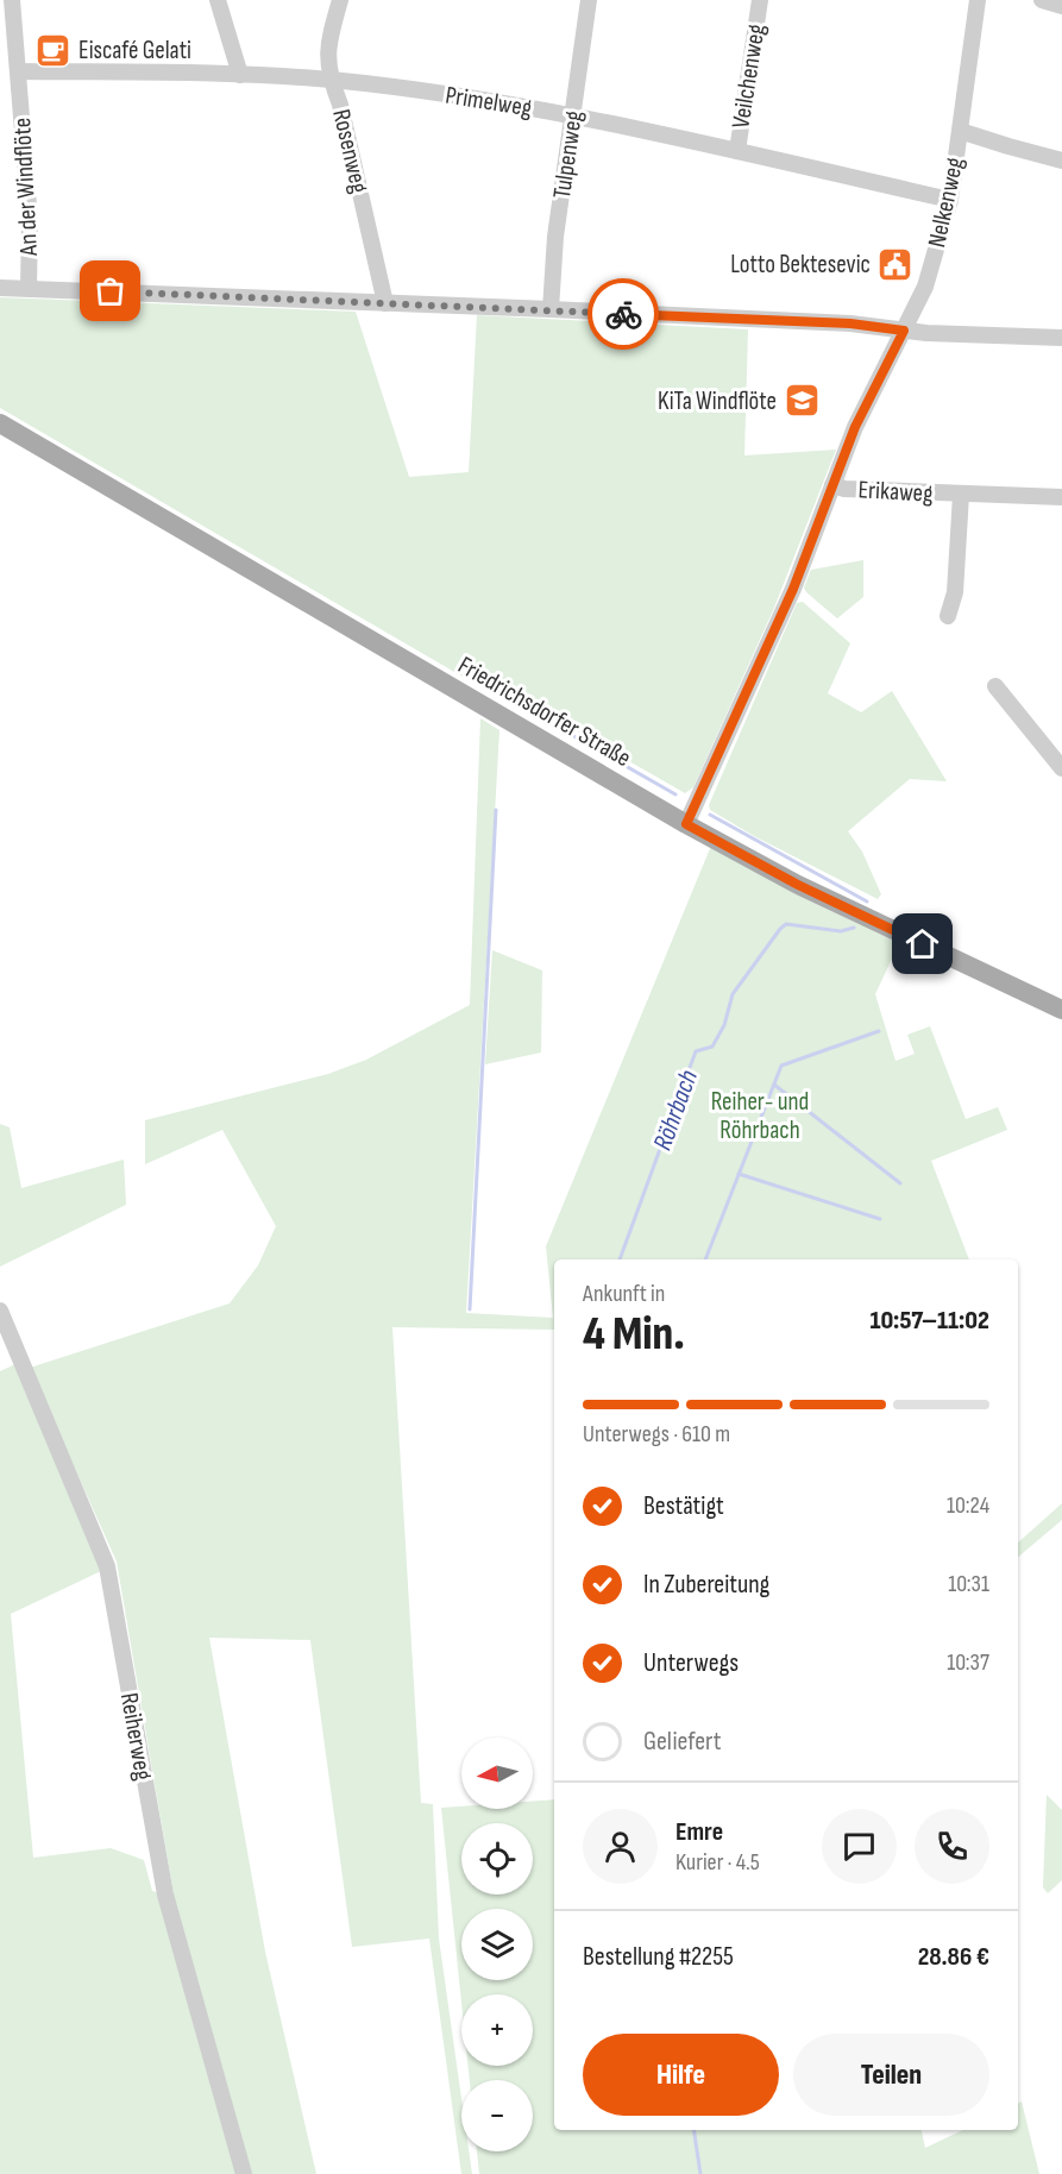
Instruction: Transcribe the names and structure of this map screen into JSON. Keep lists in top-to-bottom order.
{
  "streets": {
    "main road": ["Friedrichsdorfer Straße"],
    "street": [
      "Veilchenweg",
      "Primelweg",
      "Rosenweg",
      "Tulpenweg",
      "An der Windflöte",
      "Nelkenweg",
      "Erikaweg",
      "Reiherweg"
    ]
  },
  "crossings": [
    ["Veilchenweg", "Primelweg"],
    ["Primelweg", "Rosenweg"],
    ["Primelweg", "Tulpenweg"],
    ["Primelweg", "An der Windflöte"],
    ["Primelweg", "Nelkenweg"],
    ["Nelkenweg", "Erikaweg"],
    ["Nelkenweg", "Friedrichsdorfer Straße"]
  ],
  "water": ["Röhrbach"],
  "parks": ["Reiher- und Röhrbach"],
  "places": {
    "cafe": ["Eiscafé Gelati"],
    "public building": ["Lotto Bektesevic"],
    "school or university": ["KiTa Windflöte"]
  },
  "north": "left",
  "page": {
    "heading": ["4 Min.", "Ankunft in", "10:57–11:02"],
    "panel": [
      "Emre",
      "Kurier · 4.5",
      "Bestellung #2255",
      "28.86 €"
    ],
    "bar": "Unterwegs · 610 m",
    "list": [
      ["Bestätigt", "10:24"],
      ["In Zubereitung", "10:31"],
      ["Unterwegs", "10:37"],
      "Geliefert"
    ],
    "map_buttons": ["+", "−"],
    "buttons": ["Hilfe", "Teilen"]
  }
}
